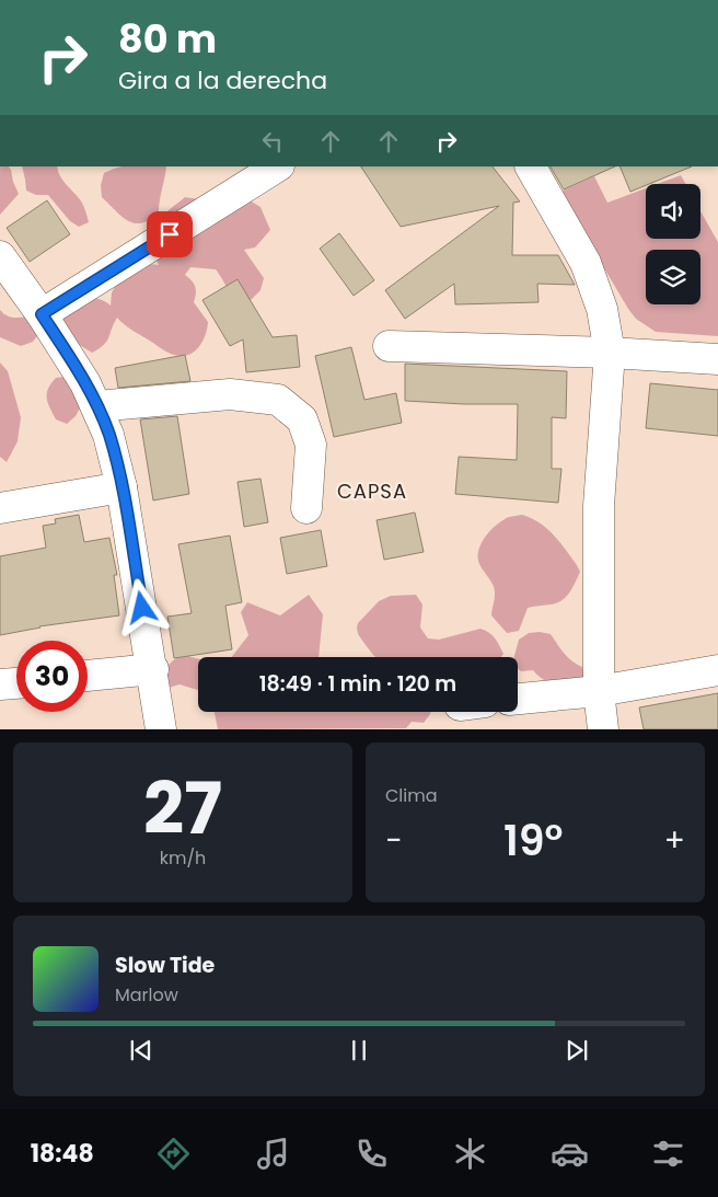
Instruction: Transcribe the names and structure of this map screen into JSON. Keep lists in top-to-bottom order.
{
  "districts": ["CAPSA"],
  "page": {
    "turn": ["80 m", "Gira a la derecha"],
    "limit": "30",
    "trip": "18:49 · 1 min · 120 m",
    "tile": [
      ["27", "km/h"],
      "Clima"
    ],
    "heat": ["−", "19°", "+"],
    "song": ["Slow Tide", "Marlow"],
    "tabs": "18:48"
  }
}
